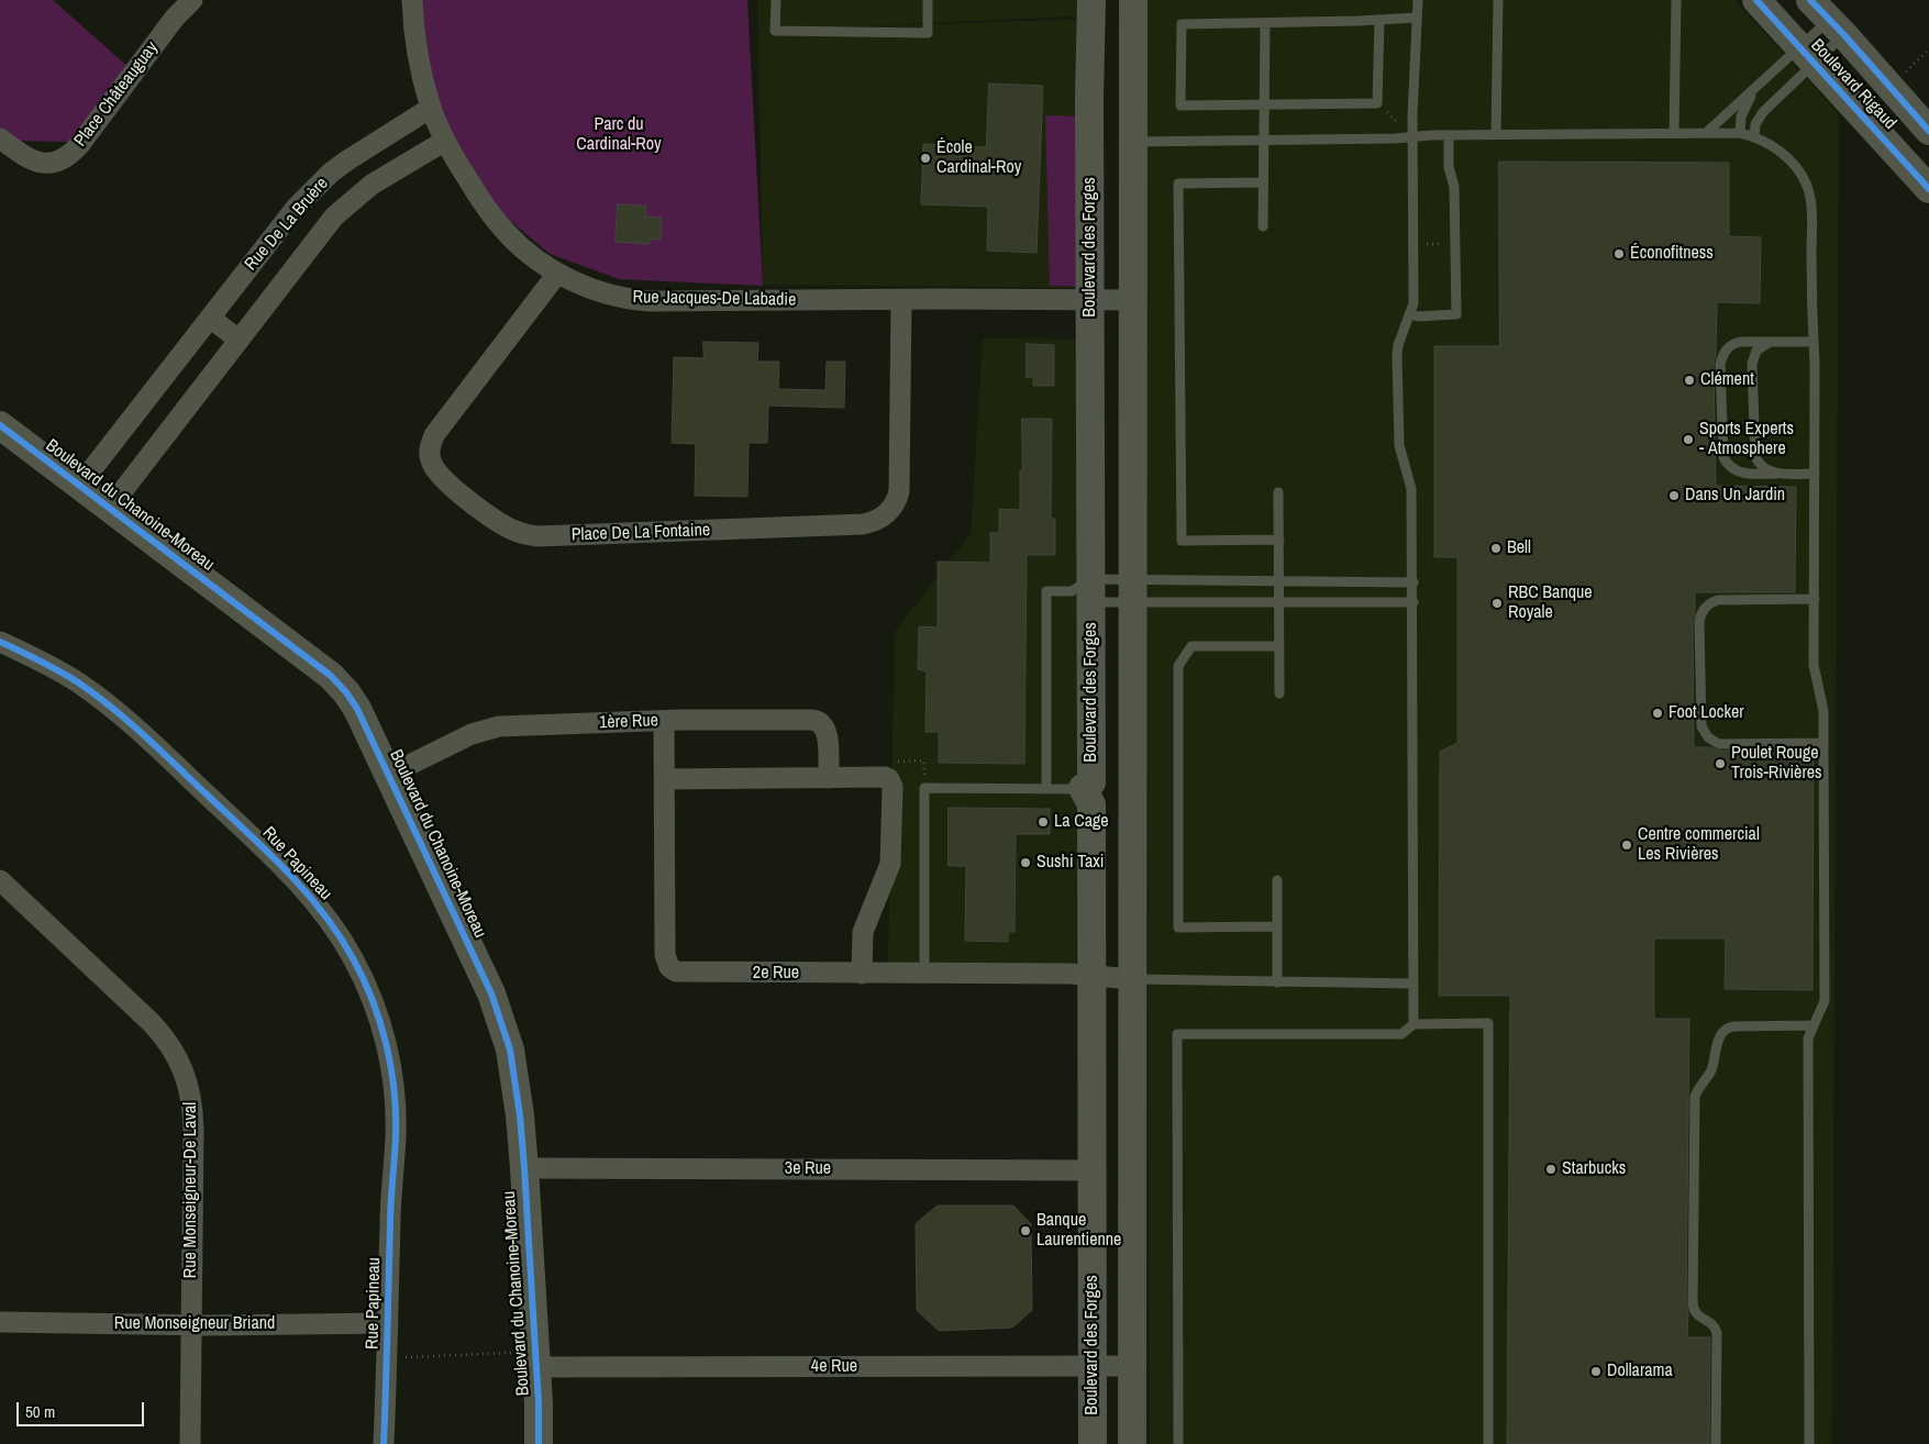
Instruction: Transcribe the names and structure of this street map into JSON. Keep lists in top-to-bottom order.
{
  "streets": {
    "main road": ["Boulevard Rigaud", "Boulevard des Forges", "Boulevard du Chanoine-Moreau"],
    "street": [
      "Place Châteauguay",
      "Rue De La Bruère",
      "Rue Jacques-De Labadie",
      "Place De La Fontaine",
      "1ère Rue",
      "Rue Papineau",
      "2e Rue",
      "3e Rue",
      "Rue Monseigneur-De Laval",
      "Rue Monseigneur Briand",
      "4e Rue"
    ]
  },
  "crossings": [
    ["Rue De La Bruère", "Rue Jacques-De Labadie"],
    ["Rue De La Bruère", "Boulevard du Chanoine-Moreau"],
    ["Boulevard des Forges", "Rue Jacques-De Labadie"],
    ["Boulevard des Forges", "2e Rue"],
    ["Boulevard des Forges", "3e Rue"],
    ["Boulevard des Forges", "4e Rue"],
    ["Rue Jacques-De Labadie", "Place De La Fontaine"],
    ["Boulevard du Chanoine-Moreau", "1ère Rue"],
    ["Boulevard du Chanoine-Moreau", "3e Rue"],
    ["Boulevard du Chanoine-Moreau", "4e Rue"],
    ["1ère Rue", "2e Rue"],
    ["Rue Papineau", "Rue Monseigneur Briand"],
    ["Rue Monseigneur-De Laval", "Rue Monseigneur Briand"]
  ],
  "parks": ["Parc du Cardinal-Roy"],
  "places": [
    "École Cardinal-Roy",
    "Éconofitness",
    "Clément",
    "Sports Experts - Atmosphere",
    "Dans Un Jardin",
    "Bell",
    "RBC Banque Royale",
    "Foot Locker",
    "Poulet Rouge Trois-Rivières",
    "La Cage",
    "Centre commercial Les Rivières",
    "Sushi Taxi",
    "Starbucks",
    "Banque Laurentienne",
    "Dollarama"
  ],
  "scale_bar": "50 m"
}
